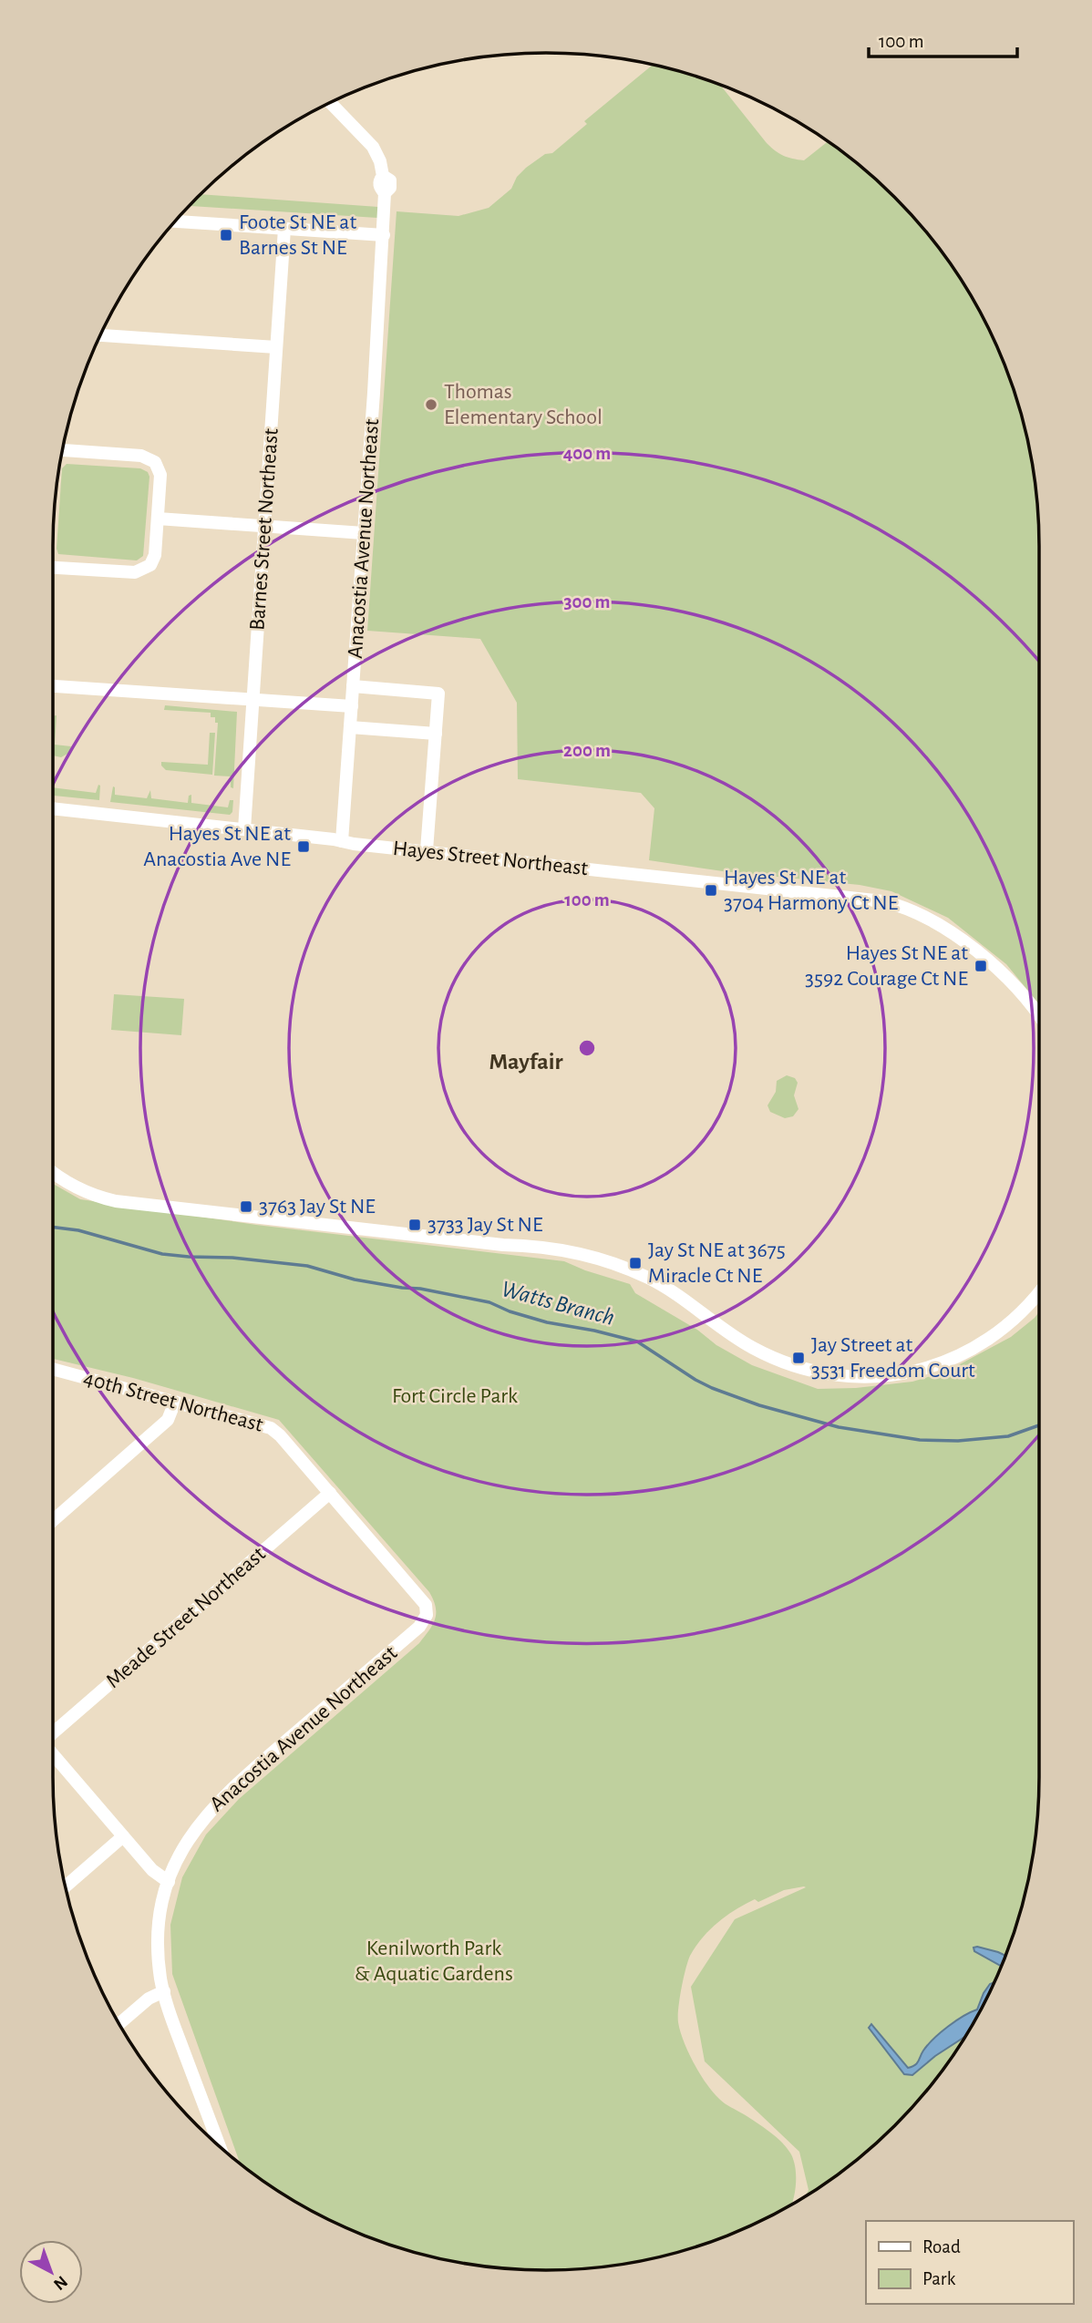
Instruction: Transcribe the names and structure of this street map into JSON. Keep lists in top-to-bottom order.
{
  "streets": {
    "street": [
      "Barnes Street Northeast",
      "Anacostia Avenue Northeast",
      "Hayes Street Northeast",
      "40th Street Northeast",
      "Meade Street Northeast"
    ]
  },
  "crossings": [
    ["Barnes Street Northeast", "Hayes Street Northeast"],
    ["Anacostia Avenue Northeast", "Hayes Street Northeast"],
    ["Anacostia Avenue Northeast", "40th Street Northeast"],
    ["40th Street Northeast", "Meade Street Northeast"]
  ],
  "districts": ["Mayfair"],
  "water": ["Watts Branch"],
  "parks": ["Fort Circle Park", "Kenilworth Park & Aquatic Gardens"],
  "places": {
    "transit": [
      "Foote St NE at Barnes St NE",
      "Hayes St NE at Anacostia Ave NE",
      "Hayes St NE at 3704 Harmony Ct NE",
      "Hayes St NE at 3592 Courage Ct NE",
      "3763 Jay St NE",
      "3733 Jay St NE",
      "Jay St NE at 3675 Miracle Ct NE",
      "Jay Street at 3531 Freedom Court"
    ],
    "other": ["Thomas Elementary School"]
  },
  "legend": ["Road", "Park"],
  "scale_bar": "100 m",
  "north": "bottom right",
  "rings": [
    "400 m",
    "300 m",
    "200 m",
    "100 m"
  ]
}
